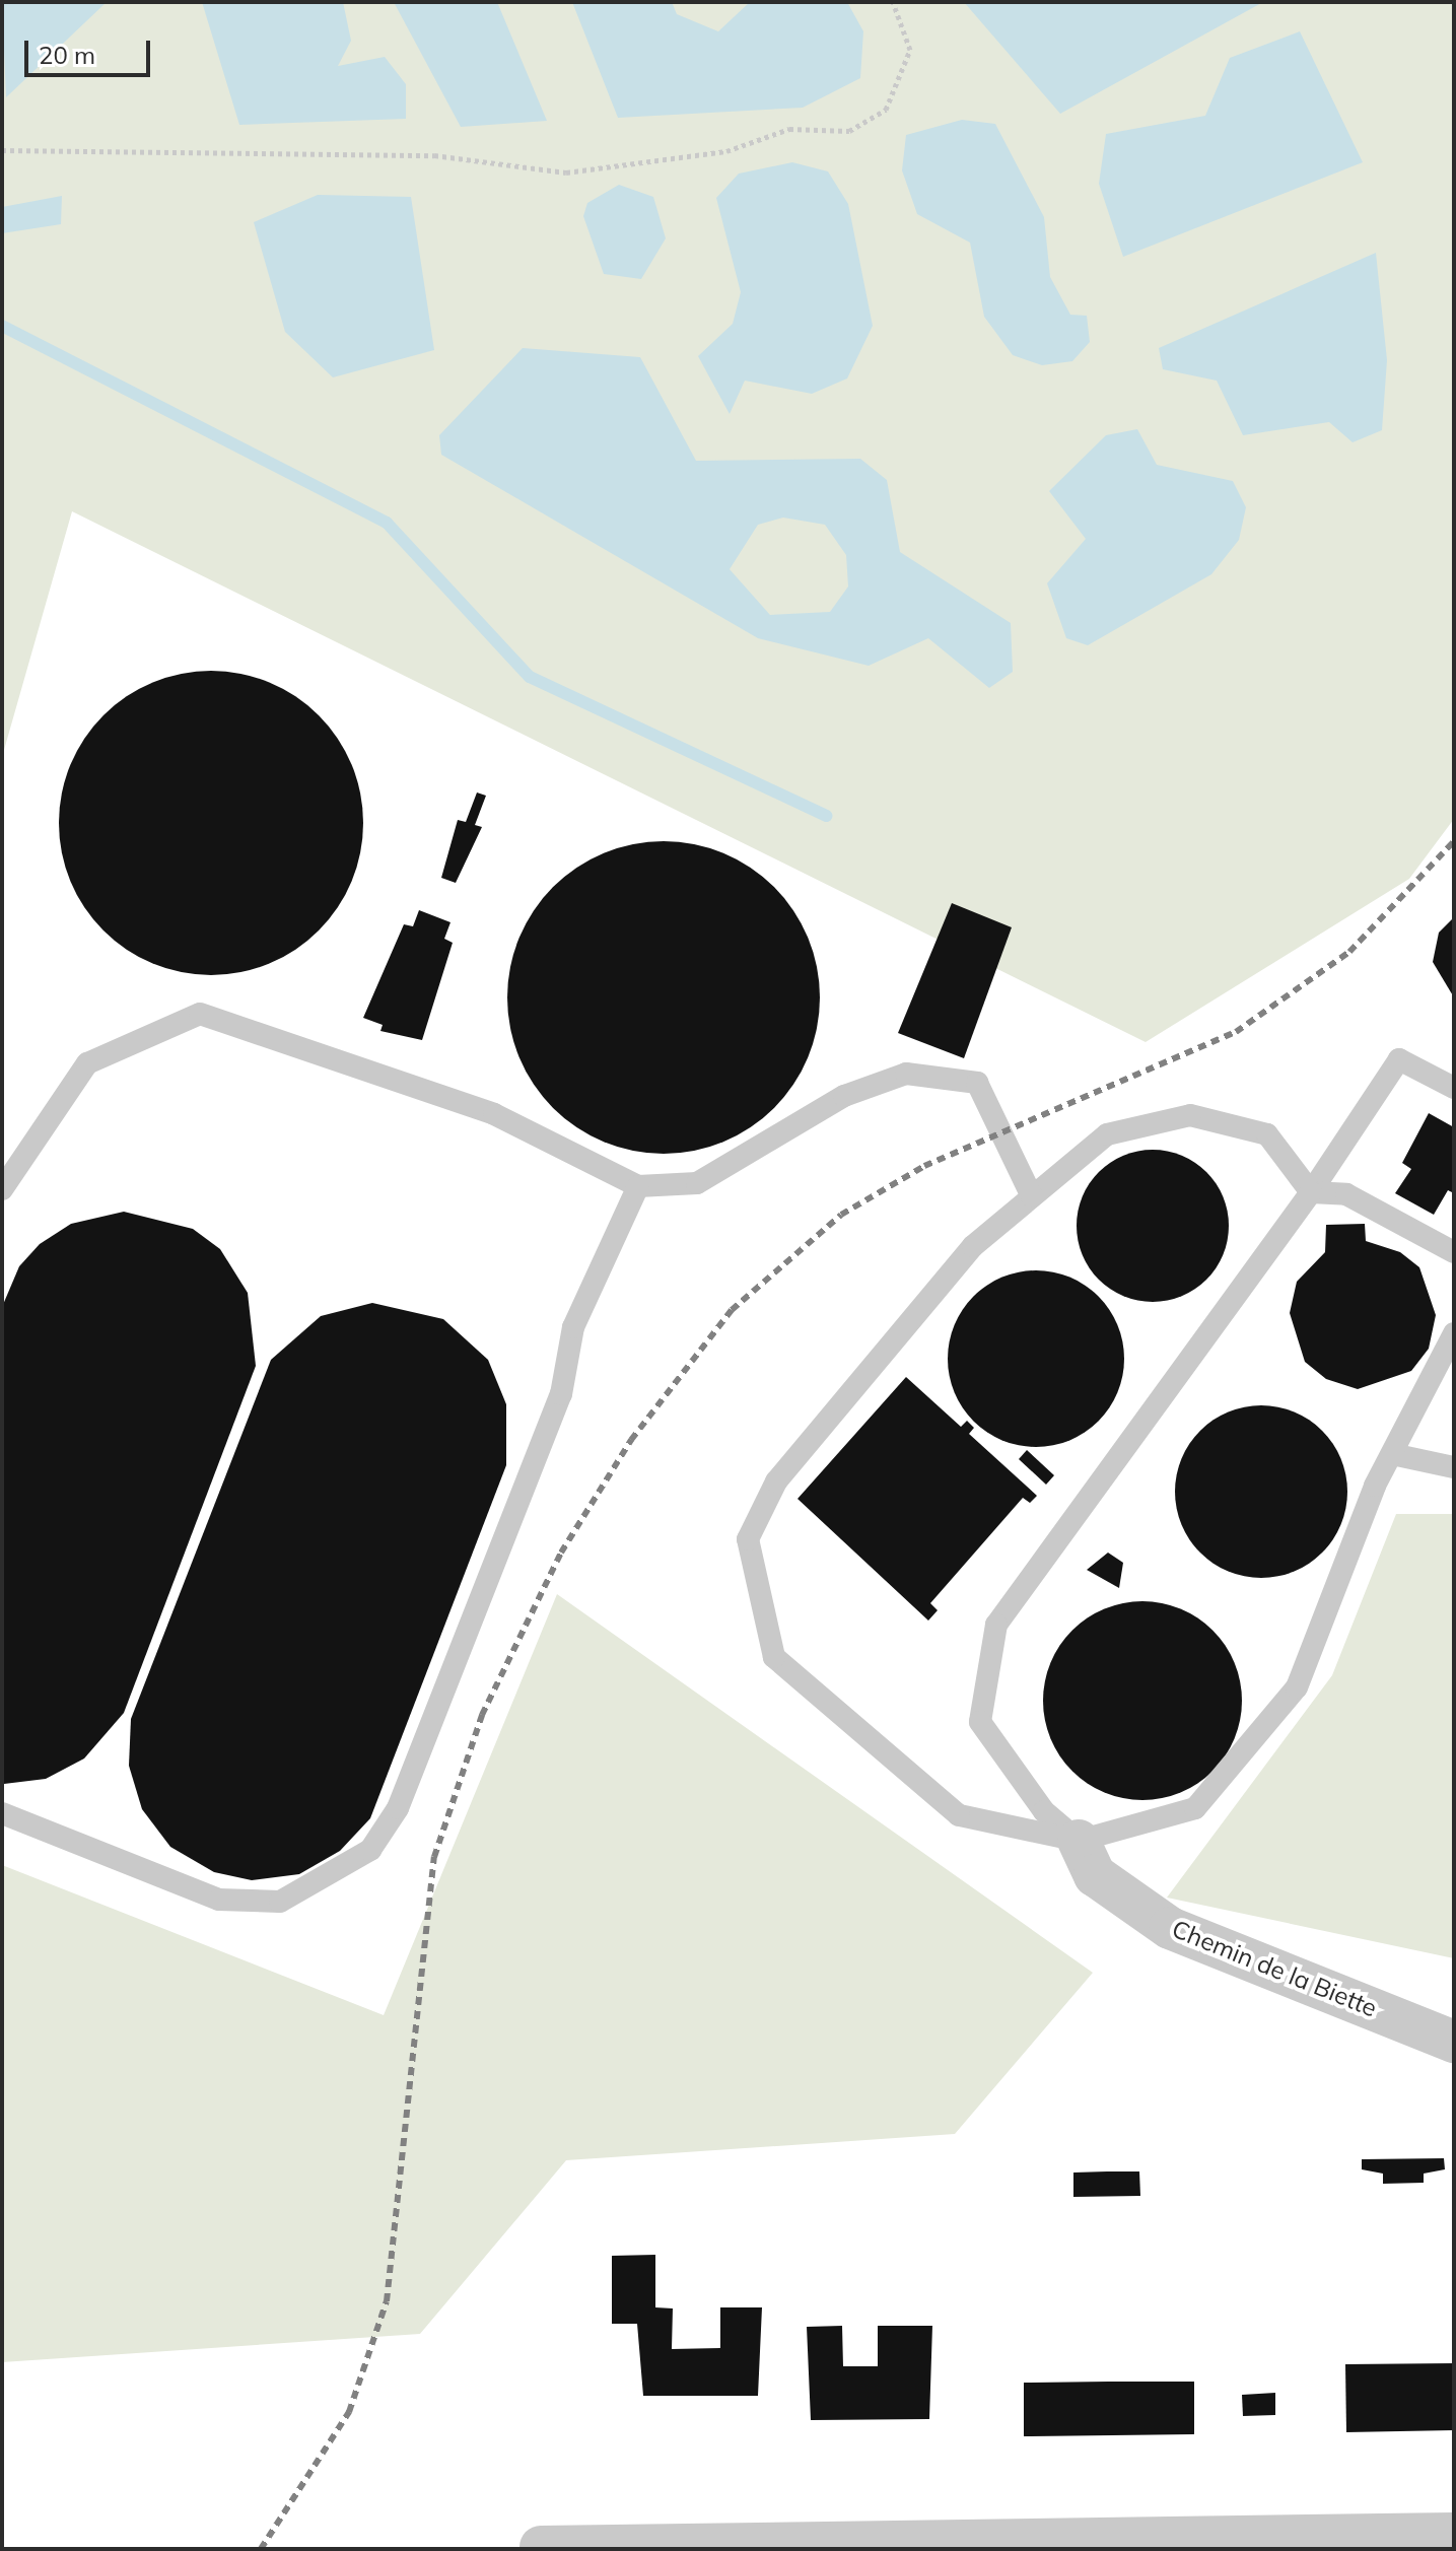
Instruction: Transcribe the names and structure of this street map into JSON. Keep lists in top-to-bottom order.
{
  "streets": {
    "street": ["Chemin de la Biette"]
  },
  "scale_bar": "20 m"
}
